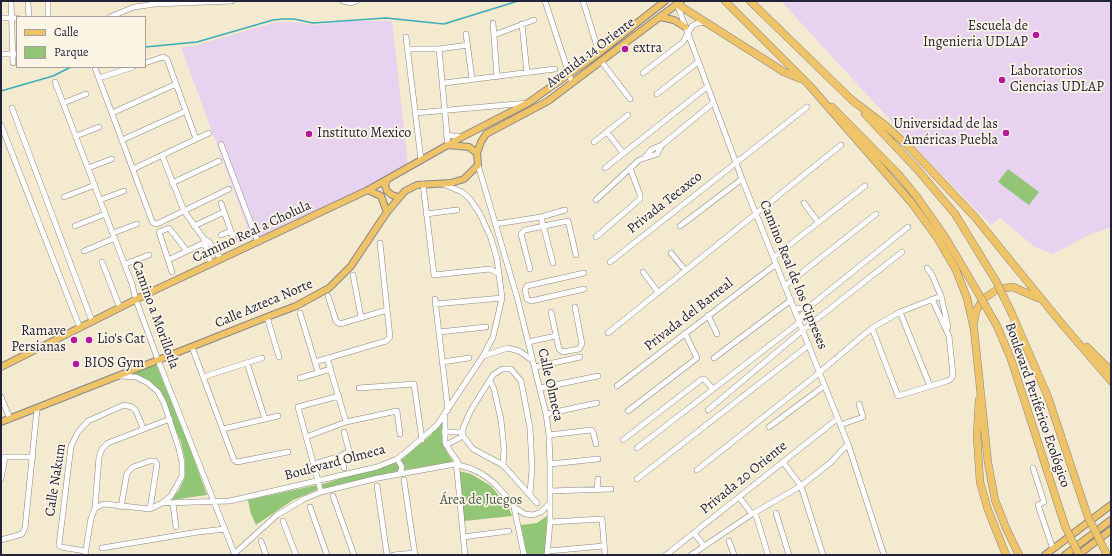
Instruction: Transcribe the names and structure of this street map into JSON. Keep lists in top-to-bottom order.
{
  "streets": {
    "highway": ["Boulevard Periférico Ecológico"],
    "main road": ["Avenida 14 Oriente", "Camino Real a Cholula", "Calle Azteca Norte"],
    "street": [
      "Privada Tecaxco",
      "Camino Real de los Cipreses",
      "Camino a Morillotla",
      "Privada del Barreal",
      "Calle Olmeca",
      "Boulevard Olmeca",
      "Privada 20 Oriente",
      "Calle Nakum"
    ]
  },
  "crossings": [
    ["Avenida 14 Oriente", "Camino Real a Cholula"],
    ["Avenida 14 Oriente", "Camino Real de los Cipreses"],
    ["Privada Tecaxco", "Camino Real de los Cipreses"],
    ["Camino Real a Cholula", "Camino a Morillotla"],
    ["Camino Real de los Cipreses", "Privada del Barreal"],
    ["Camino Real de los Cipreses", "Privada 20 Oriente"],
    ["Calle Azteca Norte", "Camino a Morillotla"],
    ["Calle Azteca Norte", "Calle Olmeca"],
    ["Calle Azteca Norte", "Boulevard Olmeca"],
    ["Camino a Morillotla", "Boulevard Olmeca"]
  ],
  "parks": ["Área de Juegos"],
  "places": [
    "Escuela de Ingenieria UDLAP",
    "extra",
    "Laboratorios Ciencias UDLAP",
    "Universidad de las Américas Puebla",
    "Instituto Mexico",
    "Ramave Persianas",
    "Lio's Cat",
    "BIOS Gym"
  ],
  "legend": ["Calle", "Parque"]
}
